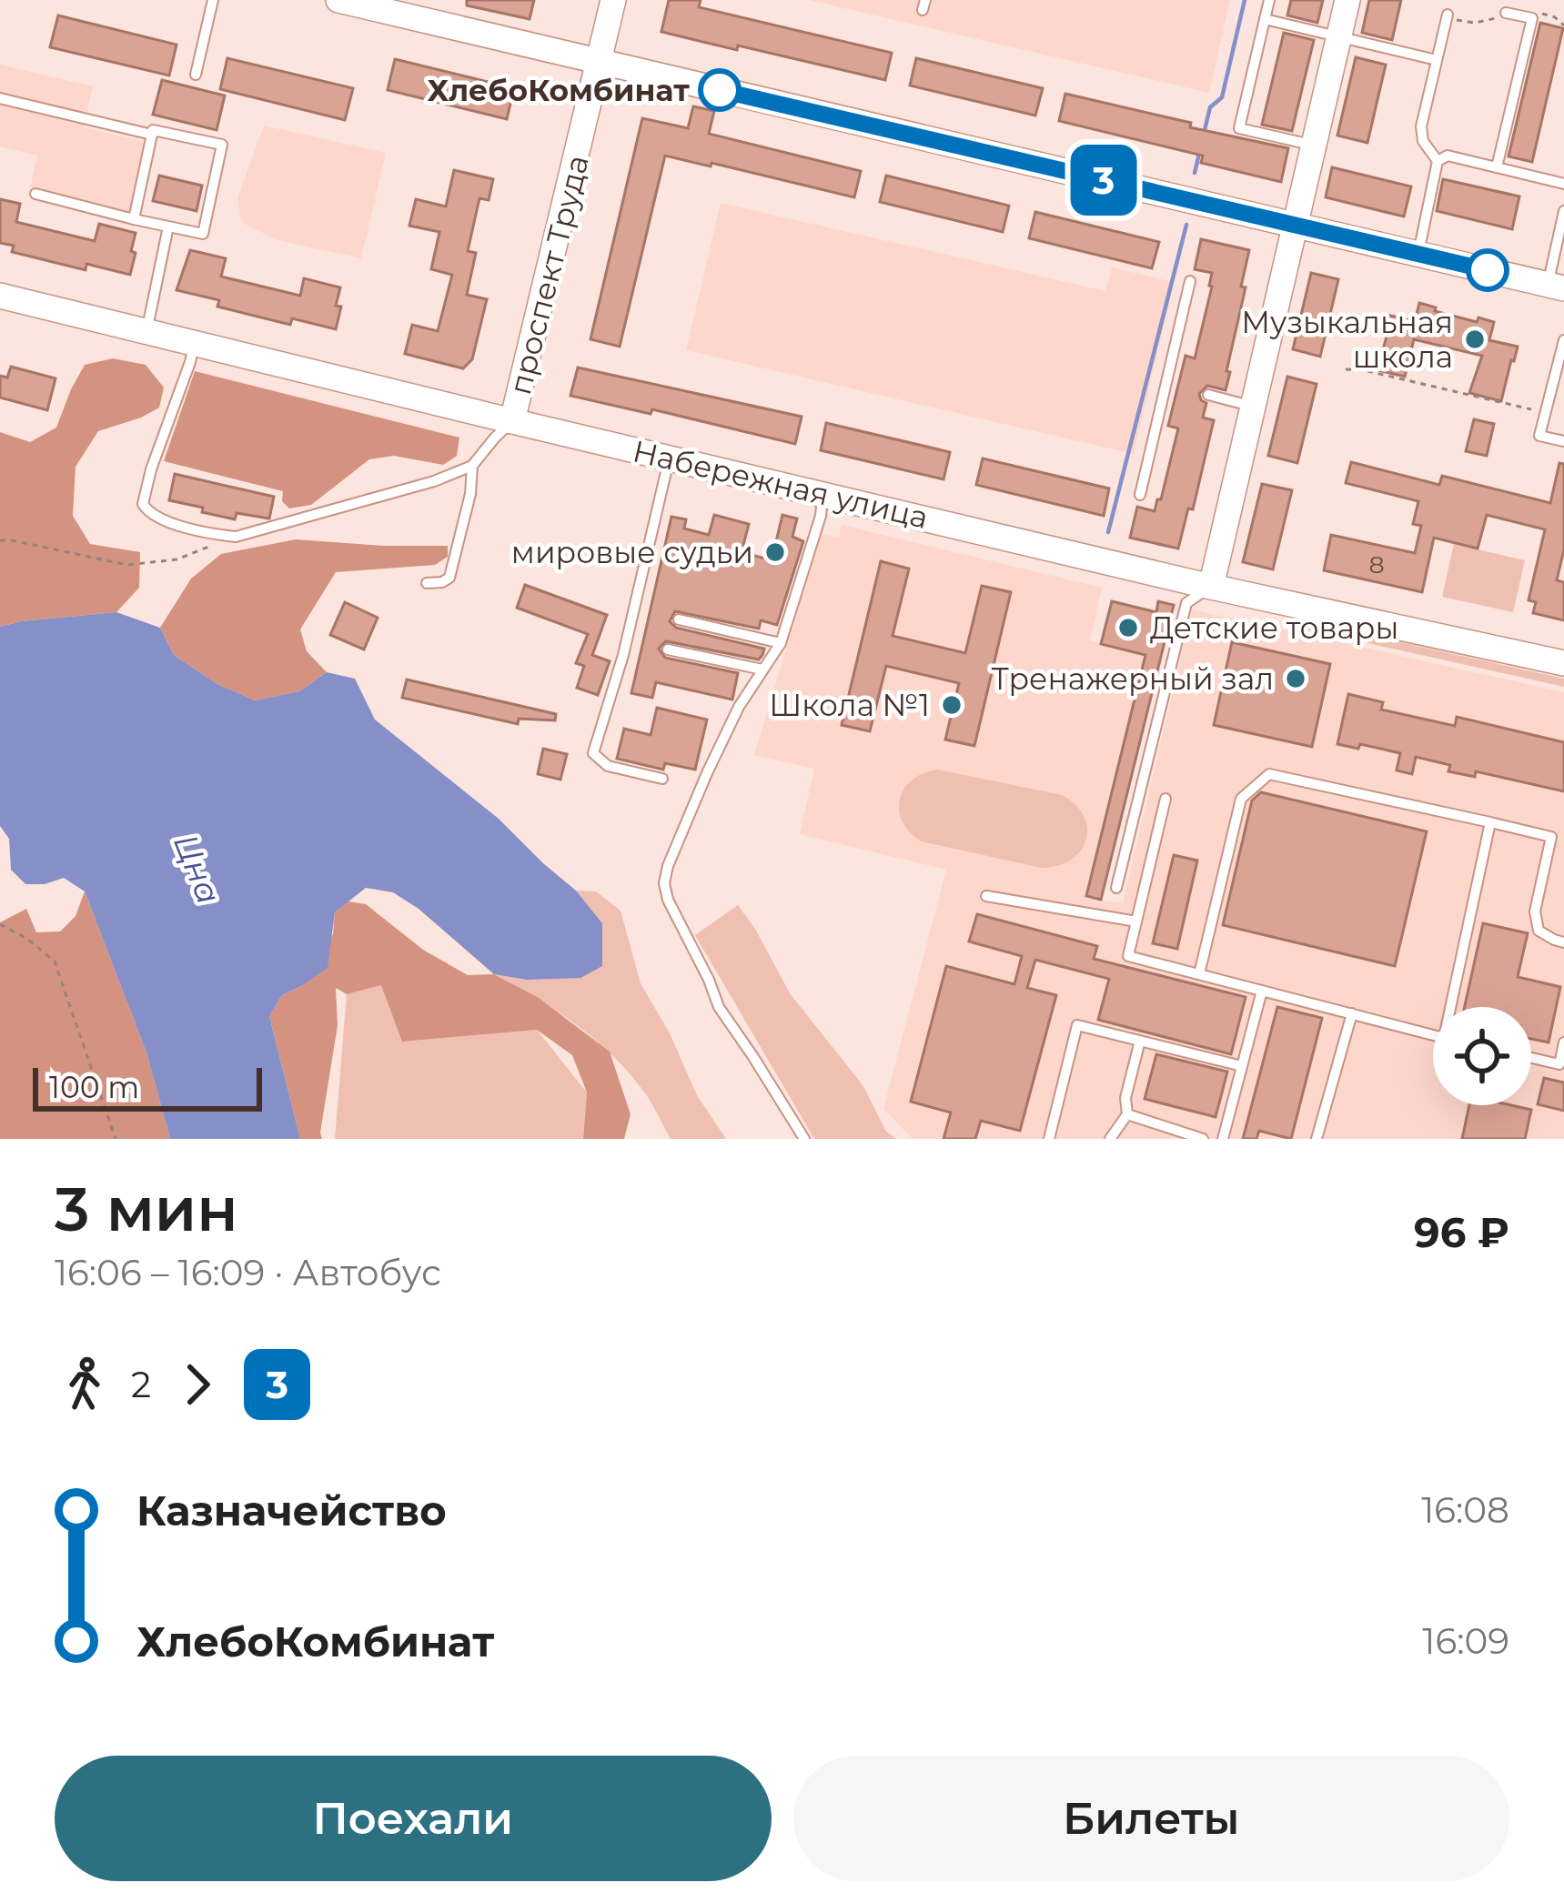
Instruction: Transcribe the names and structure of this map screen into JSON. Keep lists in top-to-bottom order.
{
  "streets": {
    "street": ["проспект Труда", "Набережная улица"]
  },
  "crossings": [
    ["проспект Труда", "Набережная улица"]
  ],
  "water": ["Цна"],
  "places": [
    "ХлебоКомбинат",
    "Музыкальная школа",
    "мировые судьи",
    "Детские товары",
    "Тренажерный зал",
    "Школа №1"
  ],
  "lines": ["bus line 3"],
  "house_numbers": ["8"],
  "scale_bar": "100 m",
  "page": {
    "on_map": "3",
    "scale": "100 m",
    "heading": ["3 мин", "16:06 – 16:09 · Автобус", "96 ₽"],
    "legs": ["2", "3"],
    "list": [
      {
        "name": "Казначейство",
        "value": "16:08"
      },
      {
        "name": "ХлебоКомбинат",
        "value": "16:09"
      }
    ],
    "buttons": ["Поехали", "Билеты"]
  }
}
